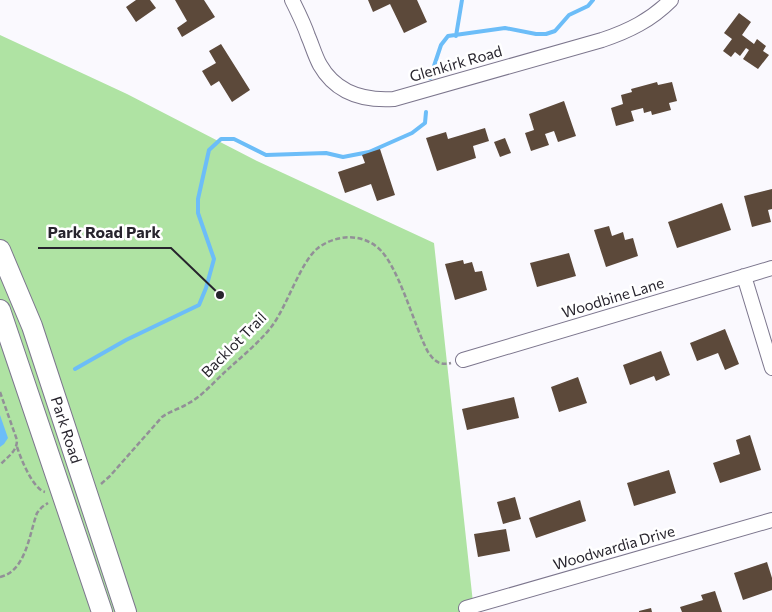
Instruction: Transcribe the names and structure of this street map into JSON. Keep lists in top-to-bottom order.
{
  "streets": {
    "main road": ["Park Road"],
    "street": ["Glenkirk Road", "Woodbine Lane", "Woodwardia Drive"],
    "path": ["Backlot Trail"]
  },
  "crossings": [
    ["Woodbine Lane", "Backlot Trail"]
  ],
  "places": ["Park Road Park"]
}
